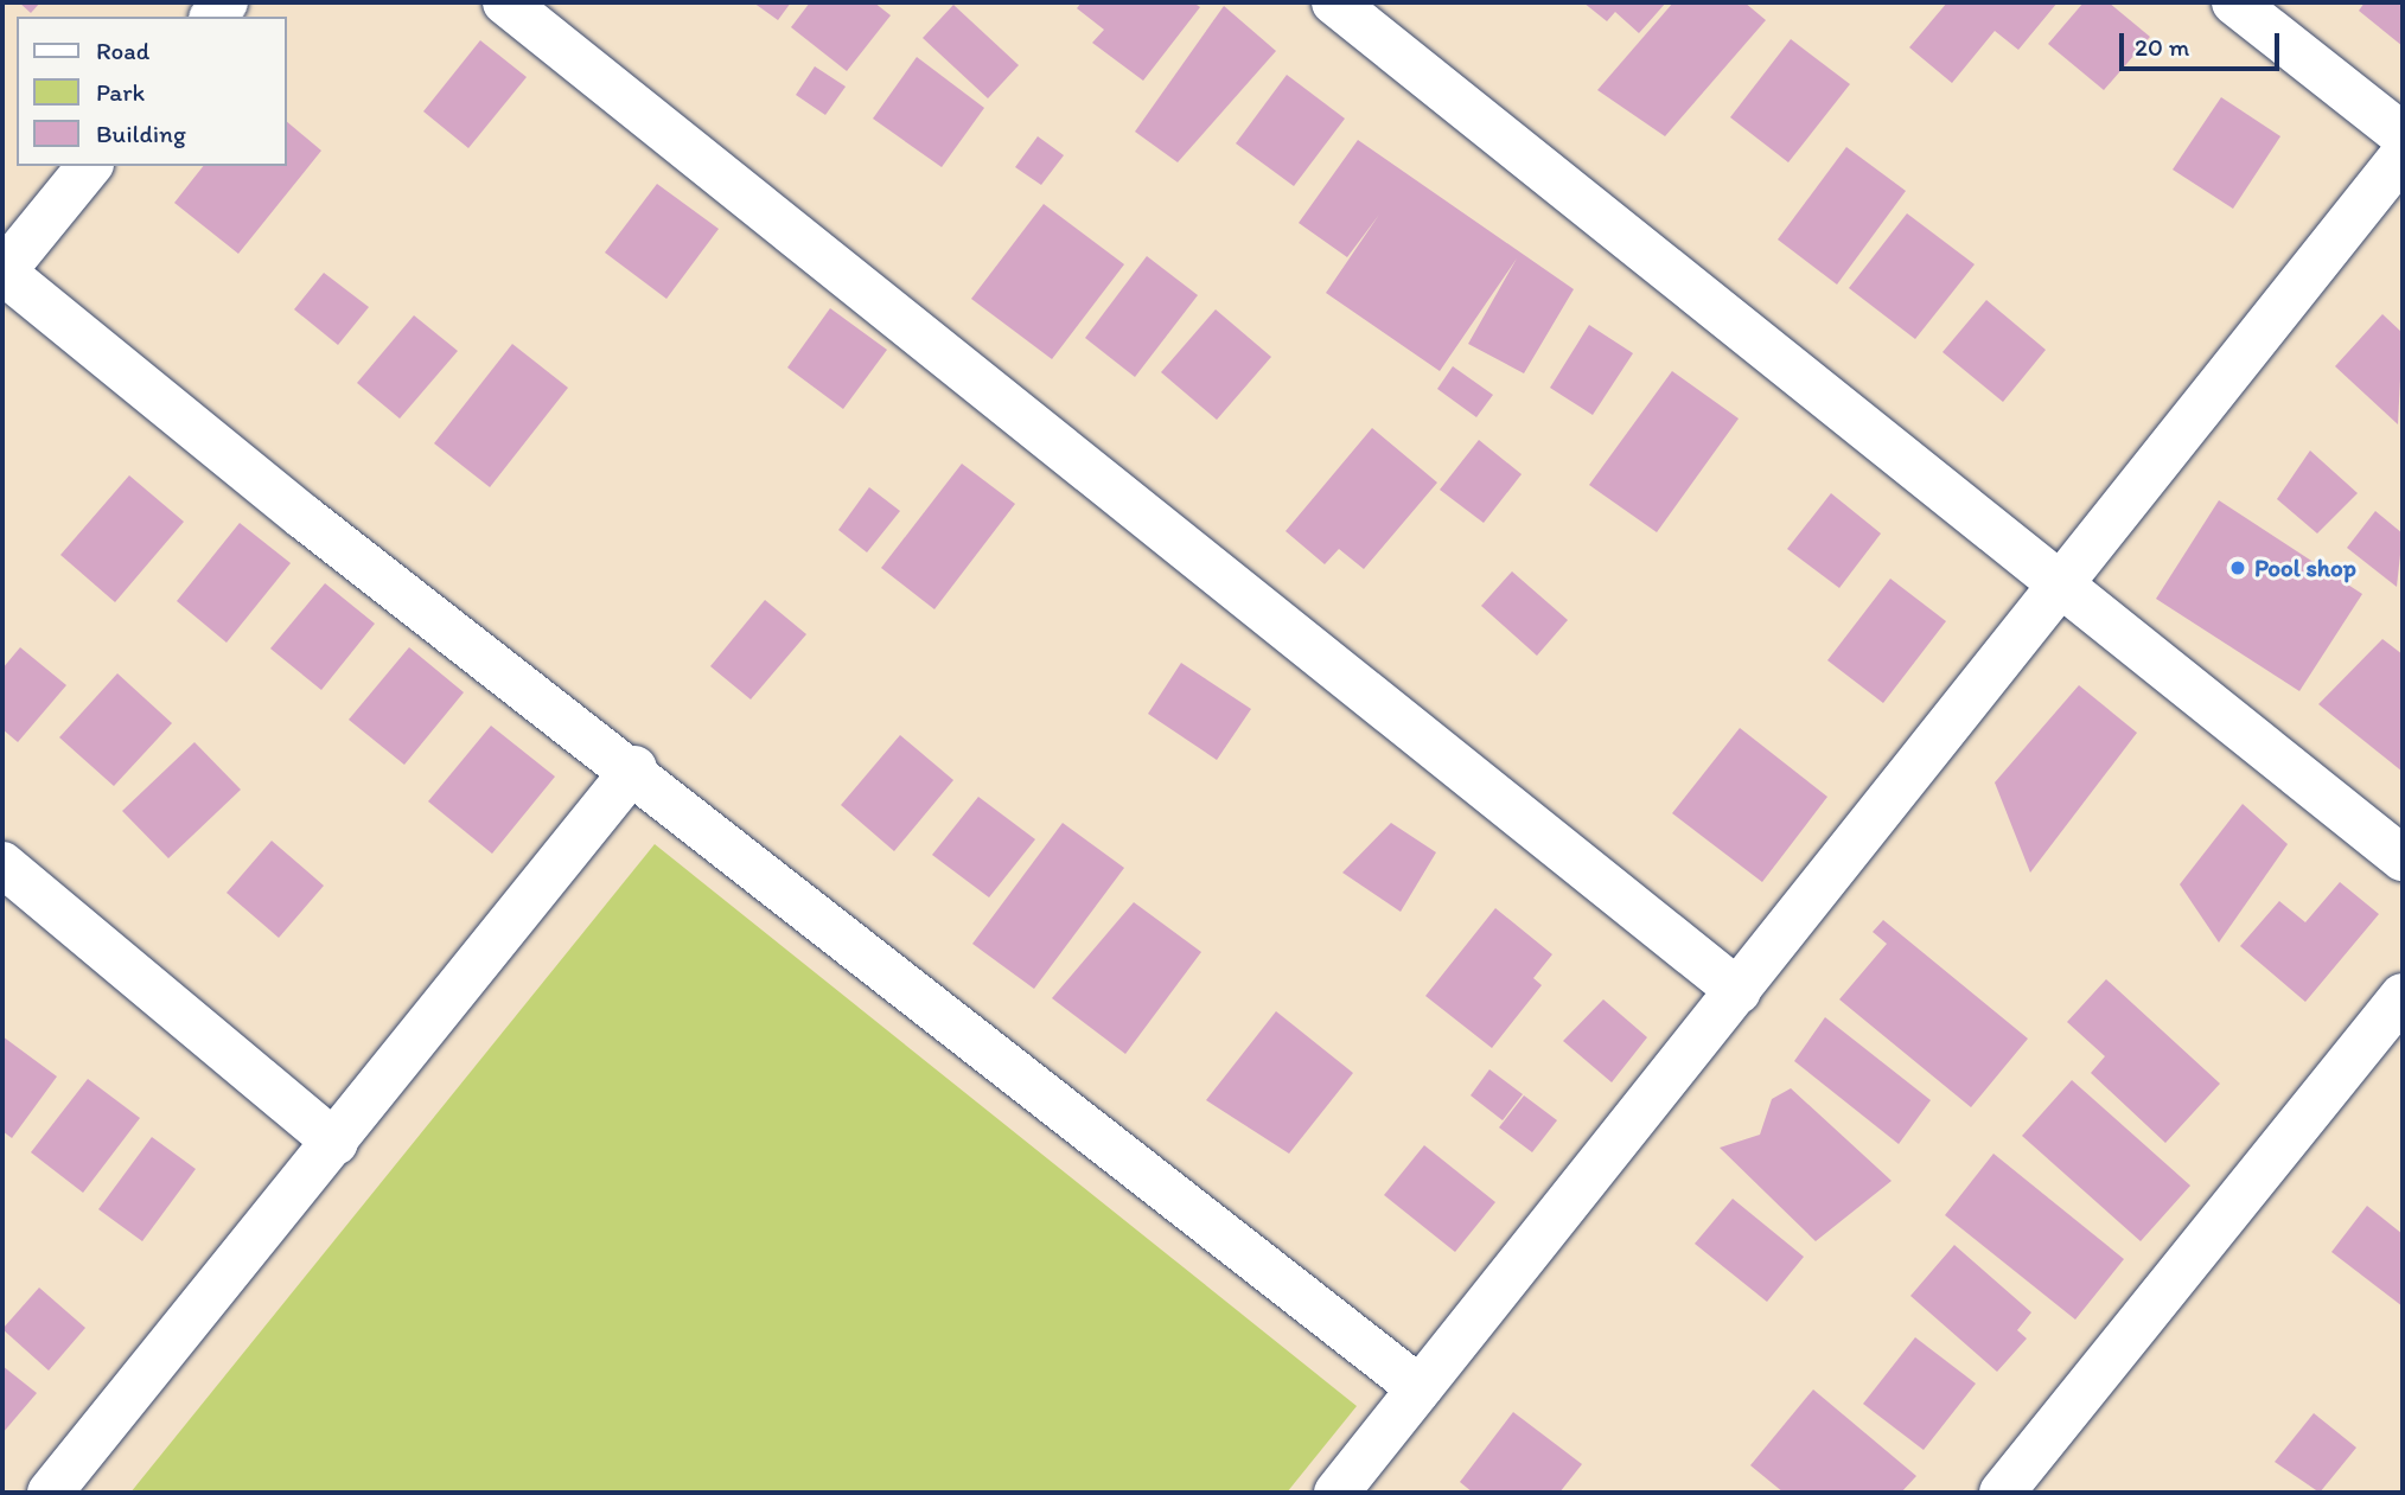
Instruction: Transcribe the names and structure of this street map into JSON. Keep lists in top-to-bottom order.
{
  "places": ["Pool shop"],
  "legend": ["Road", "Park", "Building"],
  "scale_bar": "20 m"
}
